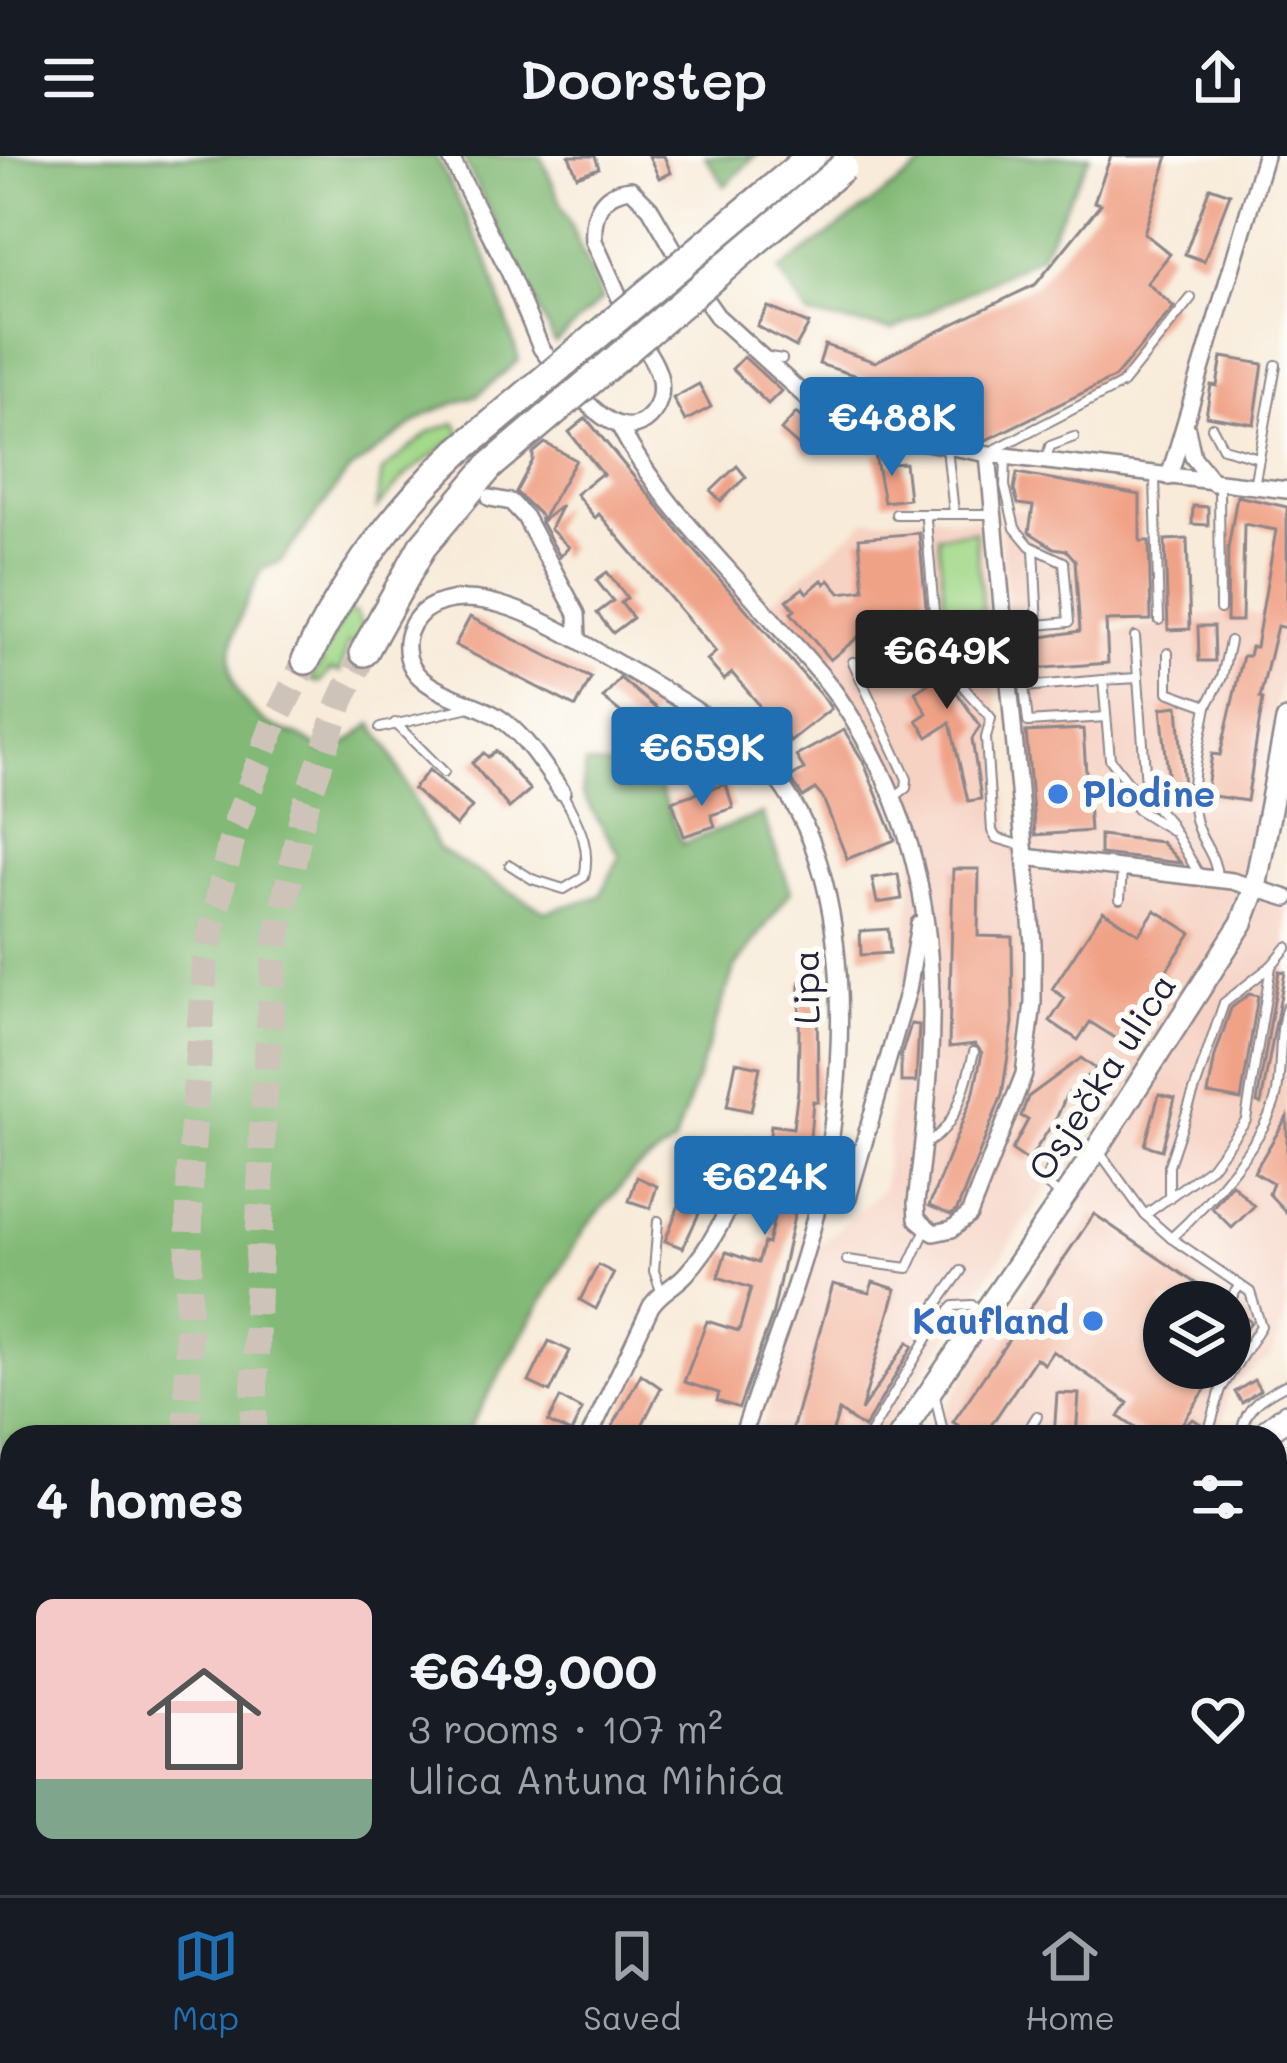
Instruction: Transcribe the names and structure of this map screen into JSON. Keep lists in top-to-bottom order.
{
  "streets": {
    "main road": ["Osječka ulica"],
    "street": ["Lipa"]
  },
  "places": ["Plodine", "Kaufland"],
  "page": {
    "header": "Doorstep",
    "price": [
      "€488K",
      "€649K",
      "€659K",
      "€624K"
    ],
    "heading": "4 homes",
    "list": [
      {
        "name": "€649,000",
        "note": "3 rooms · 107 m² · Ulica Antuna Mihića"
      }
    ],
    "tabs": ["Map", "Saved", "Home"]
  }
}
